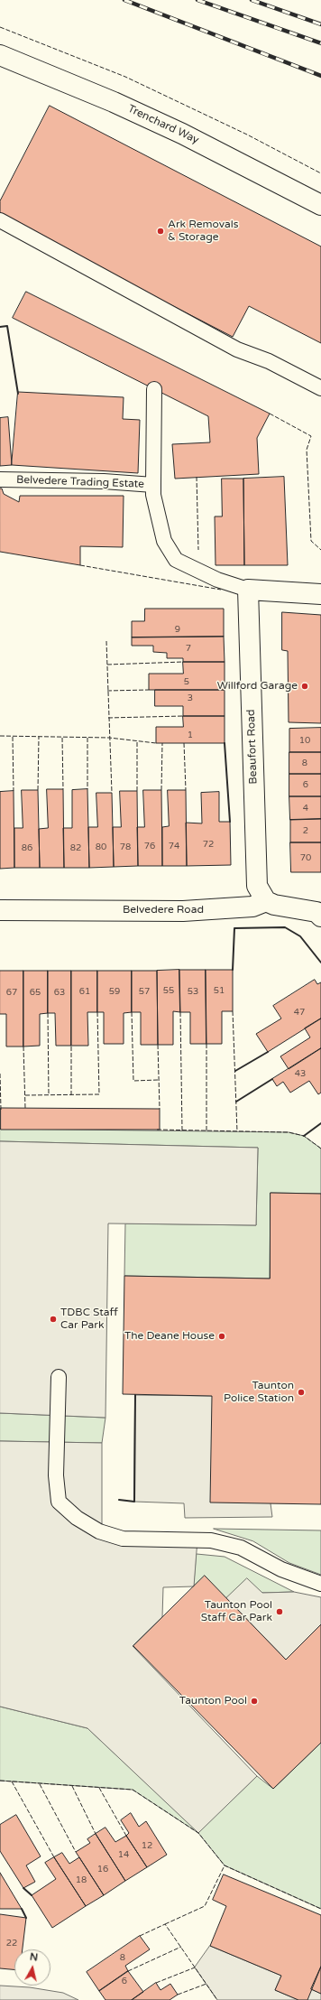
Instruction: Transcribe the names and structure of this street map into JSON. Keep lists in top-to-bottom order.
{
  "streets": {
    "street": ["Trenchard Way", "Beaufort Road", "Belvedere Road"],
    "lane": ["Belvedere Trading Estate"]
  },
  "crossings": [
    ["Belvedere Trading Estate", "Beaufort Road"],
    ["Beaufort Road", "Belvedere Road"]
  ],
  "places": [
    "Ark Removals & Storage",
    "Willford Garage",
    "TDBC Staff Car Park",
    "The Deane House",
    "Taunton Police Station",
    "Taunton Pool Staff Car Park",
    "Taunton Pool"
  ],
  "house_numbers": [
    "9",
    "7",
    "5",
    "3",
    "1",
    "10",
    "8",
    "6",
    "4",
    "2",
    "72",
    "76",
    "74",
    "80",
    "78",
    "86",
    "82",
    "70",
    "55",
    "51",
    "61",
    "59",
    "57",
    "53",
    "67",
    "65",
    "63",
    "47",
    "43",
    "12",
    "14",
    "16",
    "18",
    "22",
    "8",
    "6"
  ],
  "north": "top"
}
